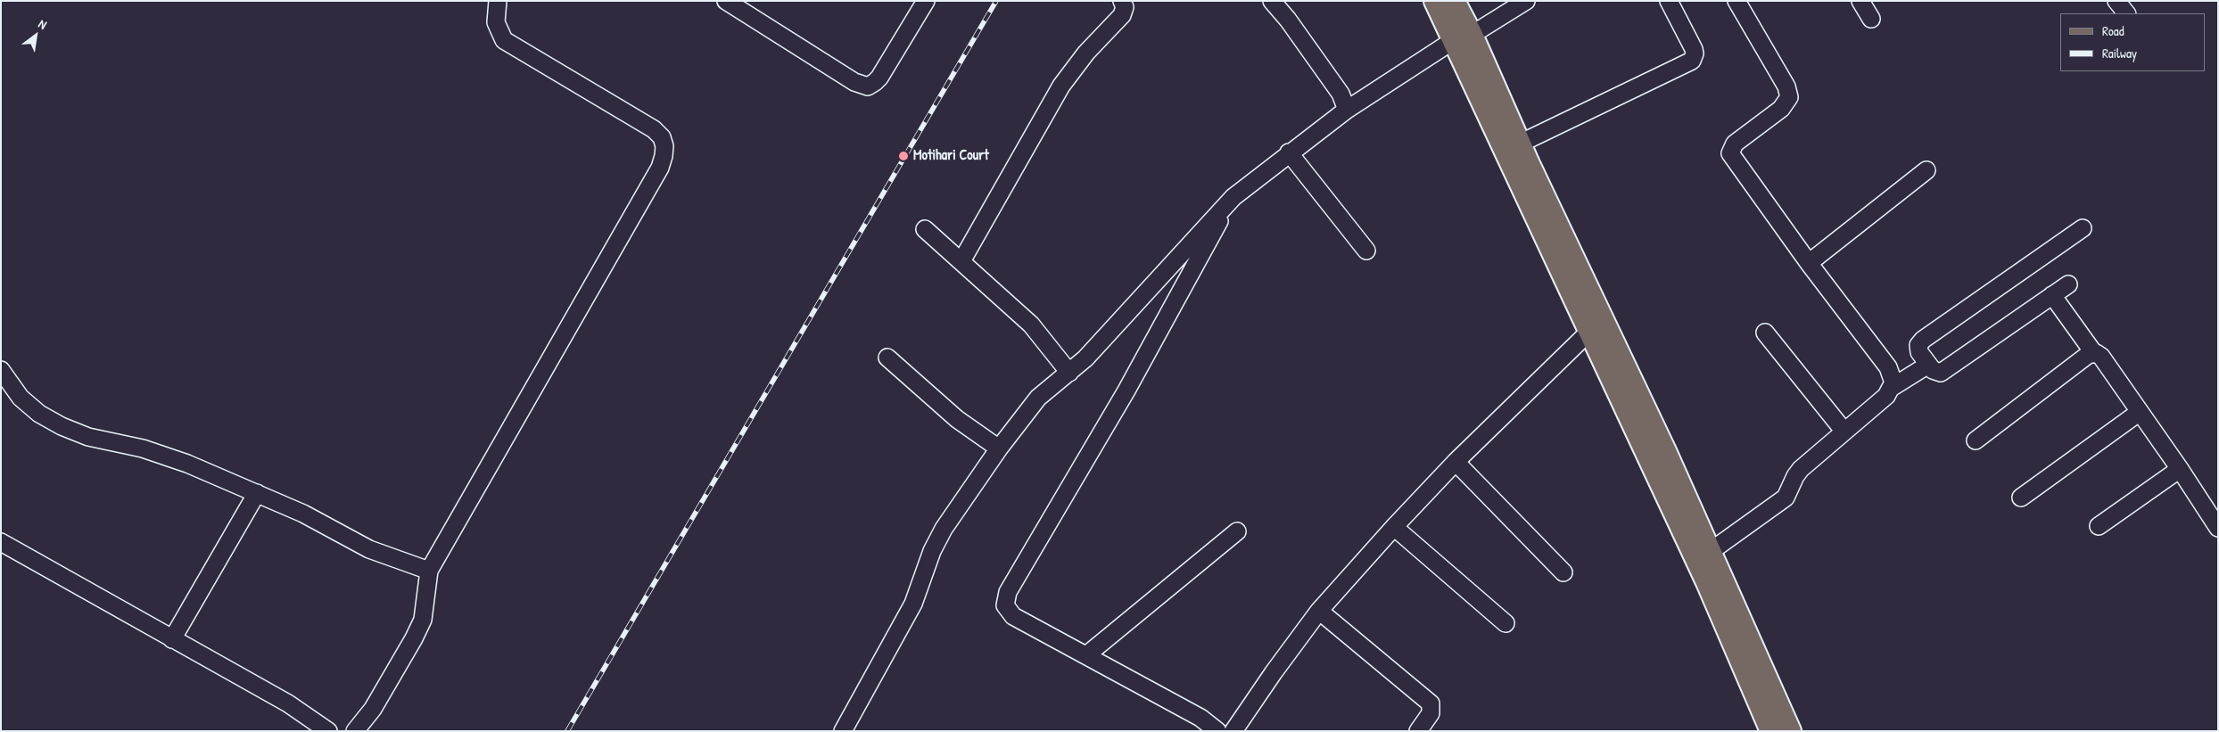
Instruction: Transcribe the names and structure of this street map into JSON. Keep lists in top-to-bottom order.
{
  "places": ["Motihari Court"],
  "legend": ["Road", "Railway"],
  "north": "top right"
}
